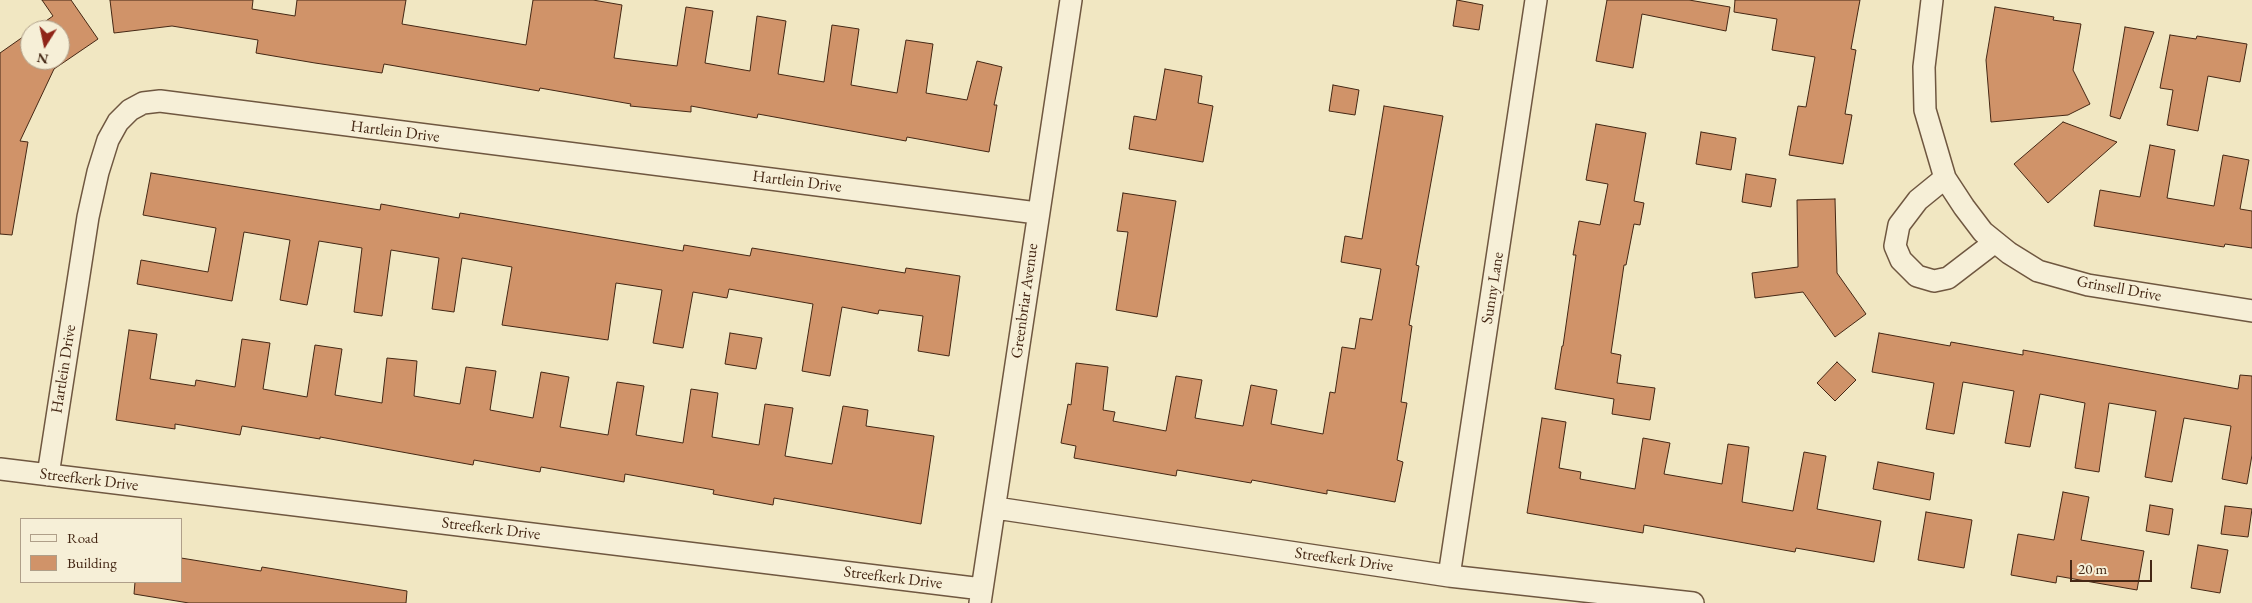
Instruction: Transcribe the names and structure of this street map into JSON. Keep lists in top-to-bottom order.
{
  "streets": {
    "street": [
      "Hartlein Drive",
      "Sunny Lane",
      "Grinsell Drive",
      "Greenbriar Avenue",
      "Streefkerk Drive"
    ]
  },
  "crossings": [
    ["Hartlein Drive", "Greenbriar Avenue"],
    ["Hartlein Drive", "Streefkerk Drive"],
    ["Sunny Lane", "Streefkerk Drive"],
    ["Greenbriar Avenue", "Streefkerk Drive"]
  ],
  "legend": ["Road", "Building"],
  "scale_bar": "20 m",
  "north": "bottom"
}
